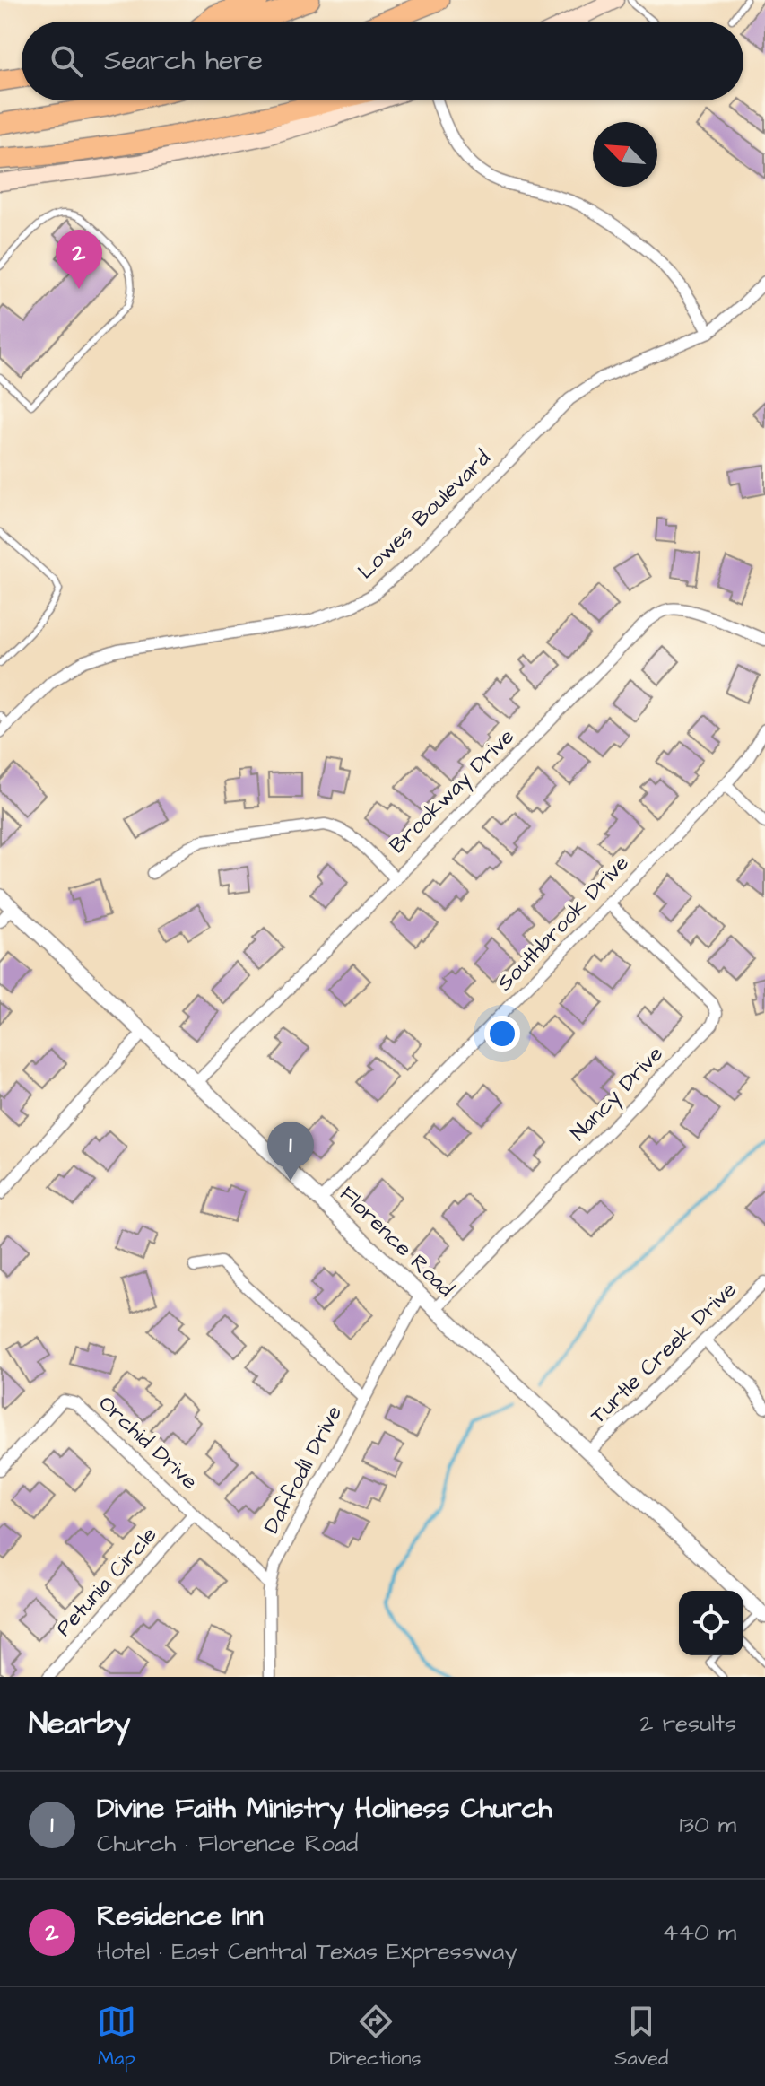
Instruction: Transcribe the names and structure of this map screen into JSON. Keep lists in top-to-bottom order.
{
  "streets": {
    "street": [
      "Lowes Boulevard",
      "Brookway Drive",
      "Southbrook Drive",
      "Nancy Drive",
      "Florence Road",
      "Turtle Creek Drive",
      "Orchid Drive",
      "Daffodil Drive",
      "Petunia Circle"
    ]
  },
  "crossings": [
    ["Brookway Drive", "Florence Road"],
    ["Southbrook Drive", "Nancy Drive"],
    ["Southbrook Drive", "Florence Road"],
    ["Nancy Drive", "Florence Road"],
    ["Florence Road", "Turtle Creek Drive"],
    ["Florence Road", "Daffodil Drive"],
    ["Orchid Drive", "Daffodil Drive"],
    ["Orchid Drive", "Petunia Circle"]
  ],
  "north": "top left",
  "page": {
    "search": "Search here",
    "pins": ["2", "1"],
    "heading": ["Nearby", "2 results"],
    "list": [
      {
        "mark": "1",
        "name": "Divine Faith Ministry Holiness Church",
        "note": "Church · Florence Road",
        "value": "130 m"
      },
      {
        "mark": "2",
        "name": "Residence Inn",
        "note": "Hotel · East Central Texas Expressway",
        "value": "440 m"
      }
    ],
    "nav": ["Map", "Directions", "Saved"]
  }
}
